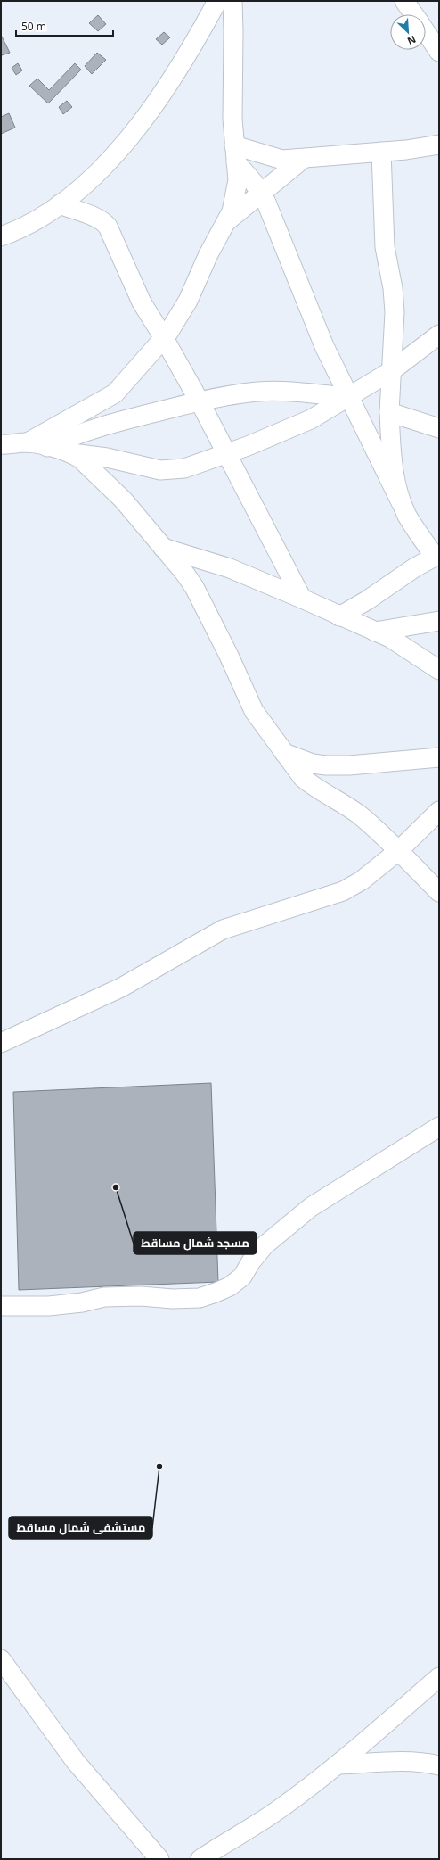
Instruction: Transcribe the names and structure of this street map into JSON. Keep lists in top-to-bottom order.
{
  "places": ["مسجد شمال مساقط", "مستشفى شمال مساقط"],
  "scale_bar": "50 m",
  "north": "bottom right"
}
